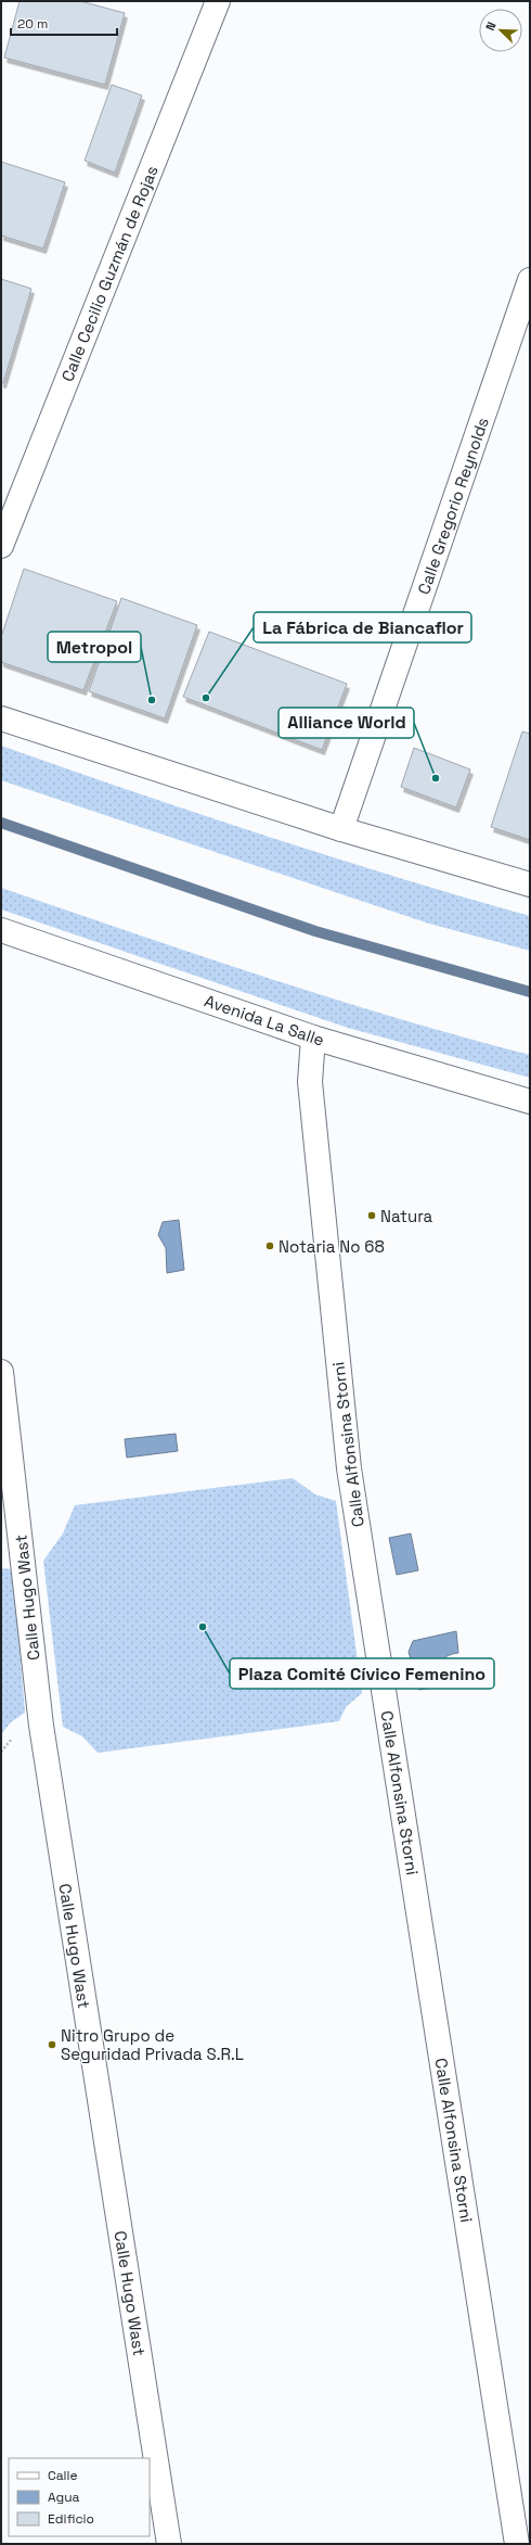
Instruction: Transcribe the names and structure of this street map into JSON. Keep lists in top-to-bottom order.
{
  "streets": {
    "street": [
      "Calle Cecilio Guzmán de Rojas",
      "Calle Gregorio Reynolds",
      "Avenida La Salle",
      "Calle Alfonsina Storni",
      "Calle Hugo Wast"
    ]
  },
  "crossings": [
    ["Avenida La Salle", "Calle Alfonsina Storni"]
  ],
  "places": [
    "La Fábrica de Biancaflor",
    "Metropol",
    "Alliance World",
    "Natura",
    "Notaria No 68",
    "Plaza Comité Cívico Femenino",
    "Nitro Grupo de Seguridad Privada S.R.L"
  ],
  "legend": ["Calle", "Agua", "Edificio"],
  "scale_bar": "20 m",
  "north": "top left"
}
